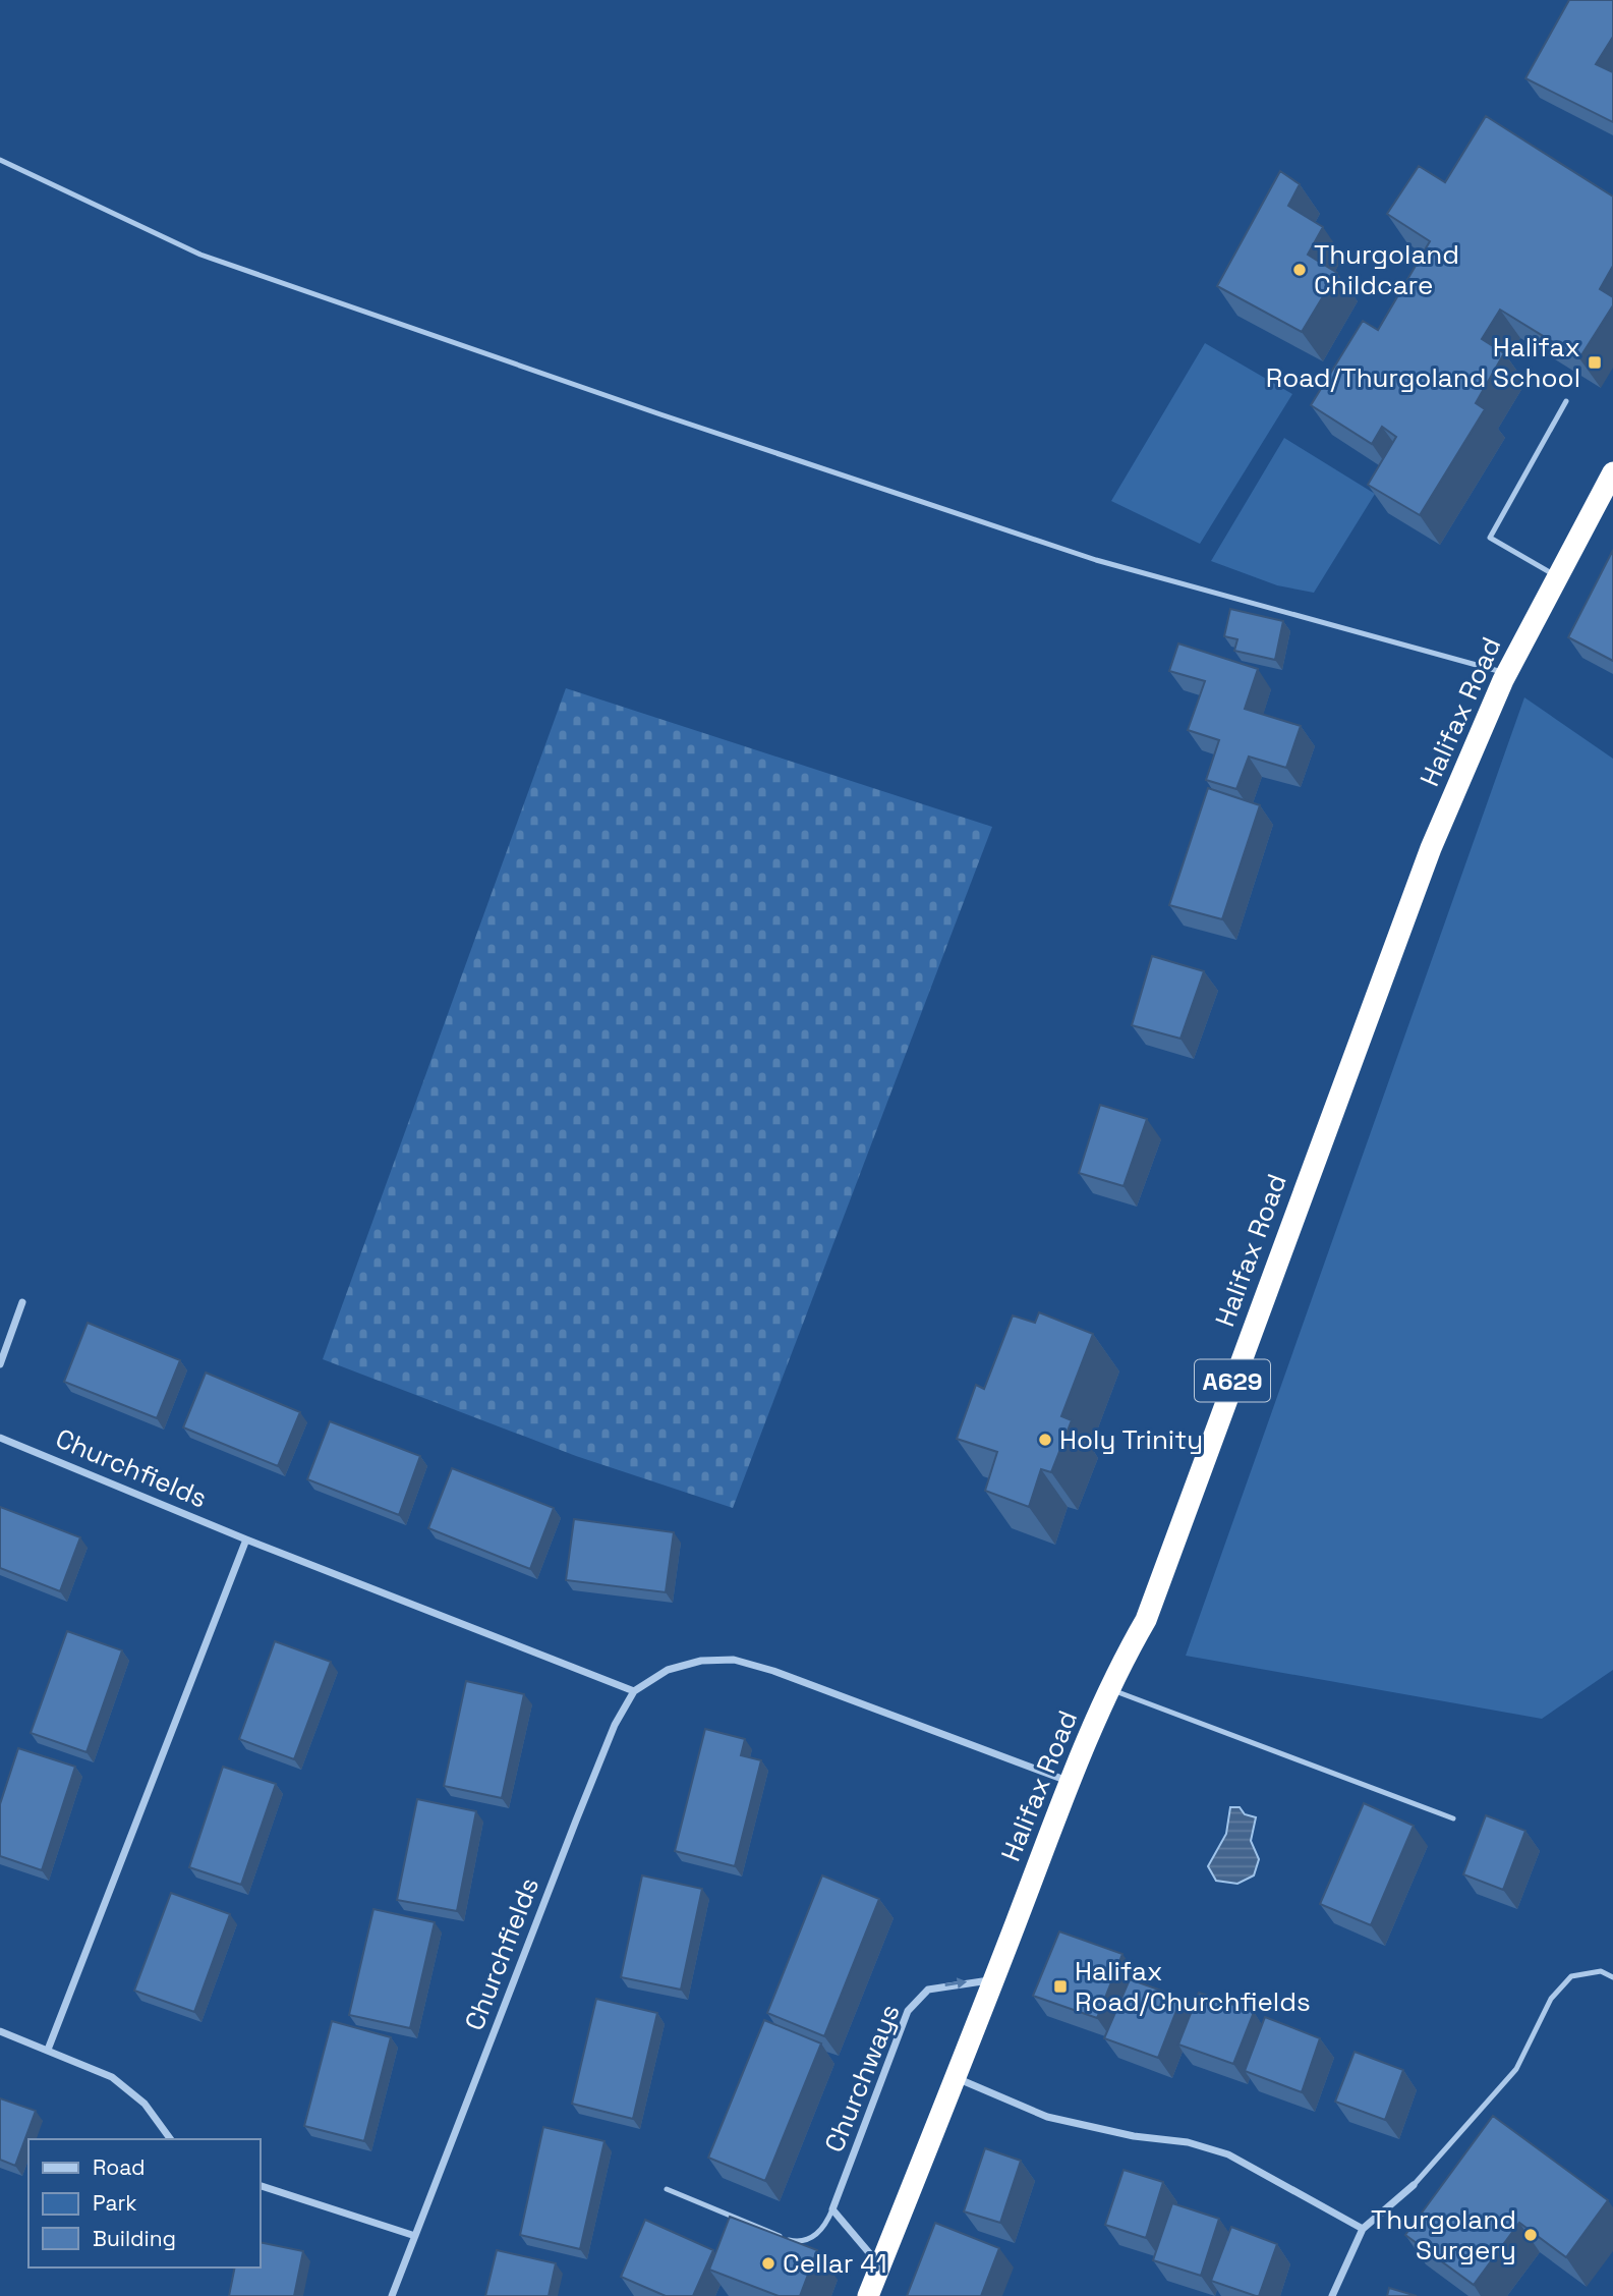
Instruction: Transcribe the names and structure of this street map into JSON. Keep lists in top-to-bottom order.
{
  "streets": {
    "highway": ["Halifax Road", "A629"],
    "street": ["Churchfields", "Churchways"]
  },
  "crossings": [
    ["Halifax Road", "Churchfields"],
    ["Halifax Road", "Churchways"]
  ],
  "one_way": ["Churchways"],
  "places": {
    "other": [
      "Thurgoland Childcare",
      "Holy Trinity",
      "Thurgoland Surgery",
      "Cellar 41"
    ],
    "transit": ["Halifax Road/Thurgoland School", "Halifax Road/Churchfields"]
  },
  "legend": ["Road", "Park", "Building"]
}
